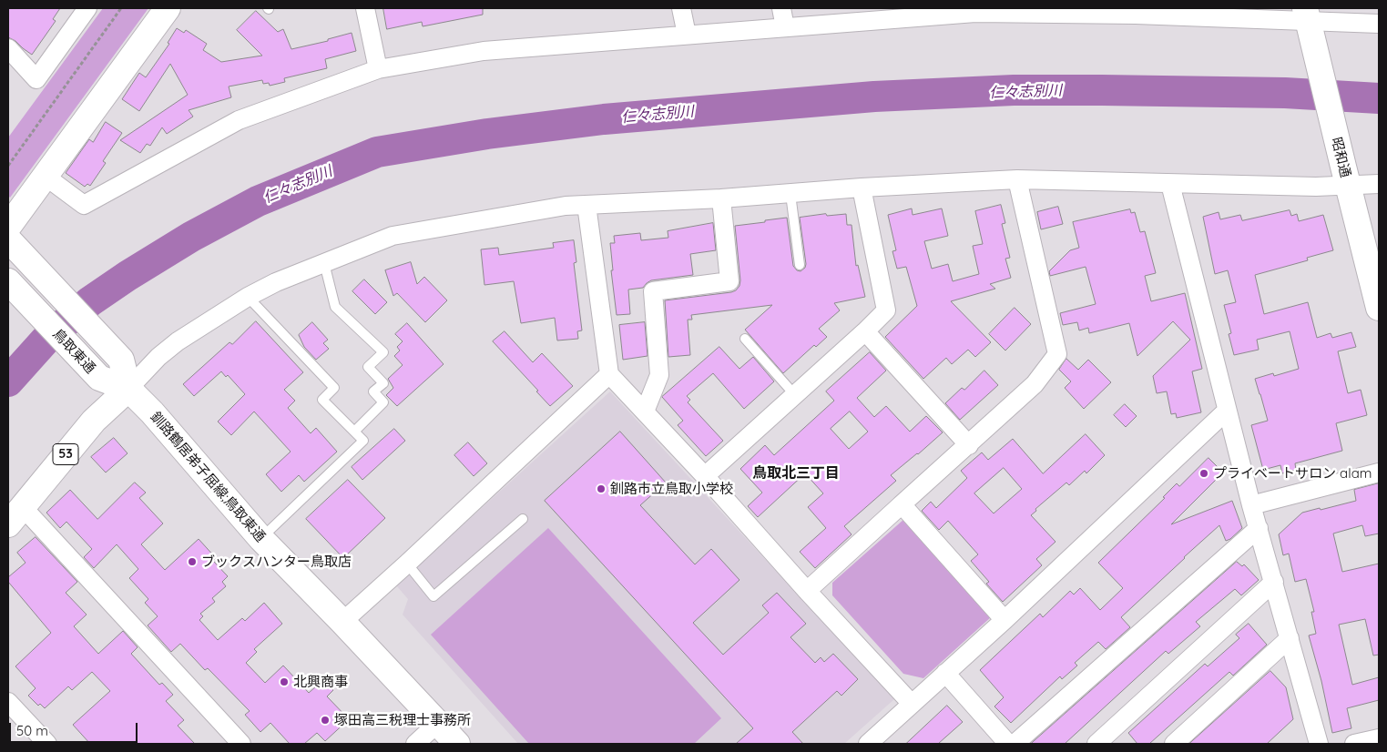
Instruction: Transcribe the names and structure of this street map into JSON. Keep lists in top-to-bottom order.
{
  "streets": {
    "street": [
      "昭和通",
      "鳥取東通",
      "53",
      "釧路鶴居弟子屈線;鳥取東通"
    ]
  },
  "crossings": [
    ["鳥取東通", "53"],
    ["鳥取東通", "釧路鶴居弟子屈線;鳥取東通"],
    ["53", "釧路鶴居弟子屈線;鳥取東通"]
  ],
  "districts": ["鳥取北三丁目"],
  "water": ["仁々志別川"],
  "places": [
    "プライベートサロン alam",
    "釧路市立鳥取小学校",
    "ブックスハンター鳥取店",
    "北興商事",
    "塚田高三税理士事務所"
  ],
  "scale_bar": "50 m"
}
